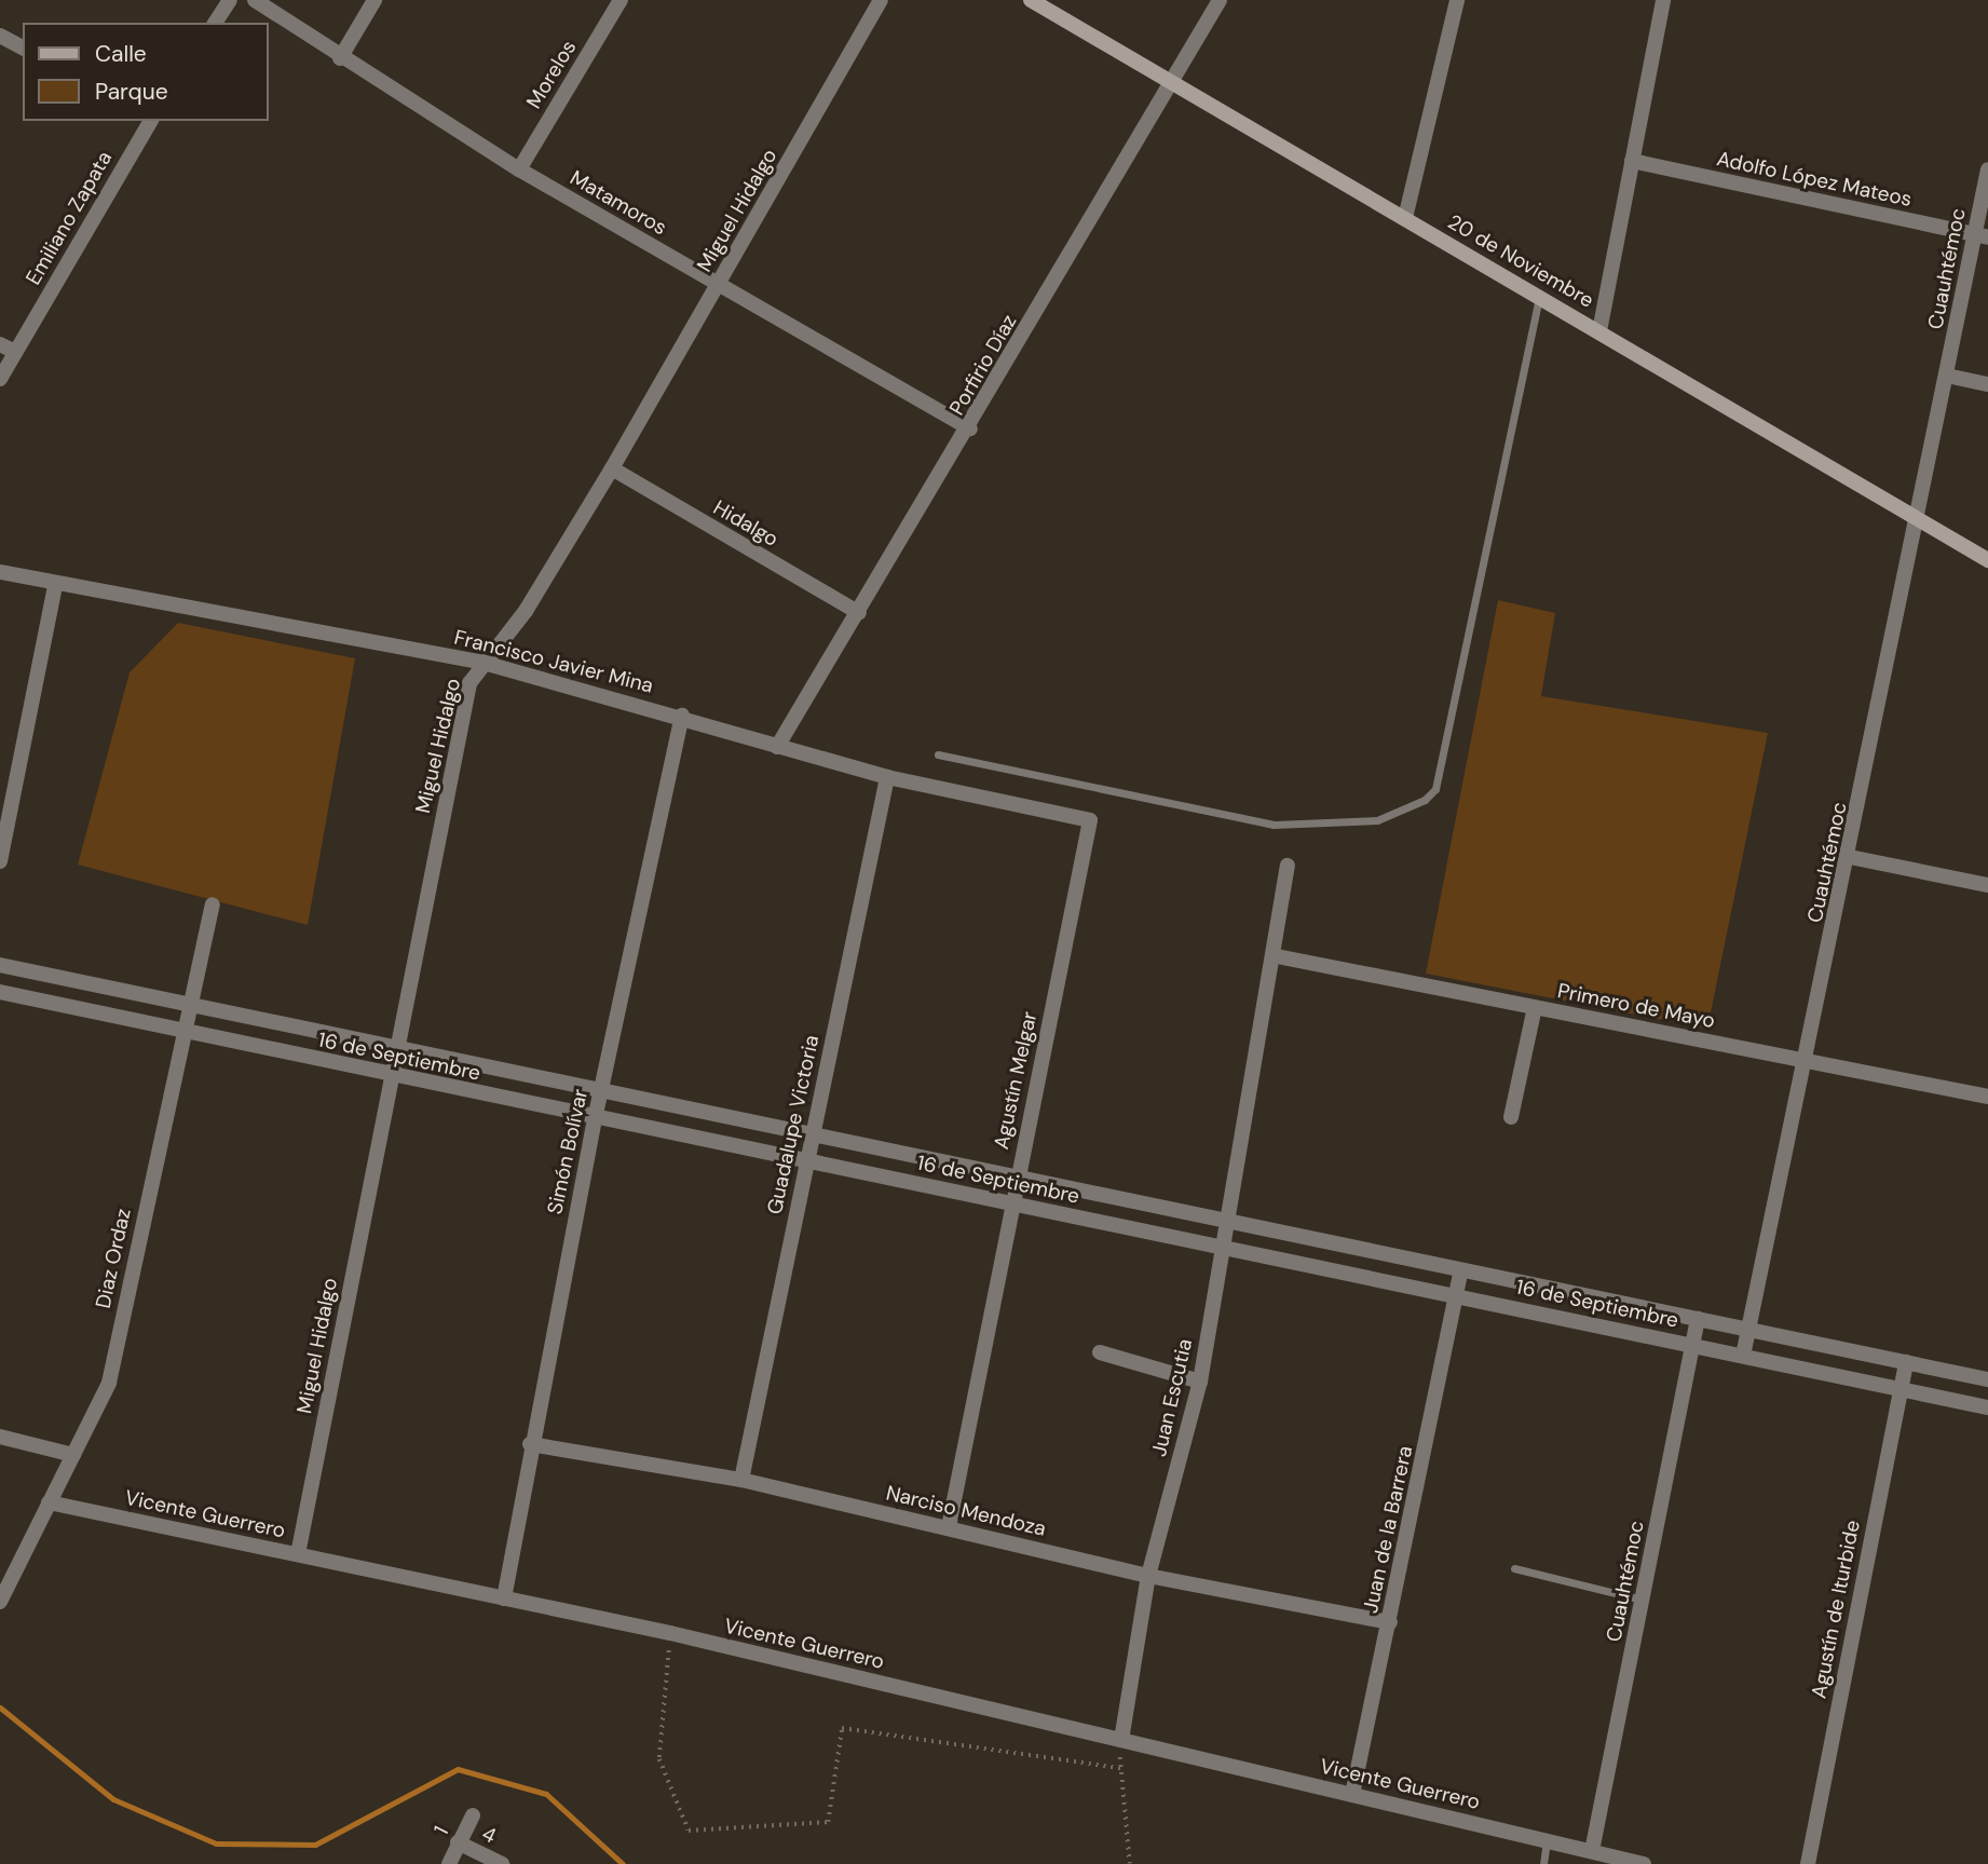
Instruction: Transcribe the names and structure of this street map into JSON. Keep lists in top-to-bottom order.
{
  "streets": {
    "main road": ["20 de Noviembre"],
    "street": [
      "Morelos",
      "Adolfo López Mateos",
      "Matamoros",
      "Miguel Hidalgo",
      "Emiliano Zapata",
      "Cuauhtémoc",
      "Porfirio Díaz",
      "Hidalgo",
      "Francisco Javier Mina",
      "Primero de Mayo",
      "16 de Septiembre",
      "Agustín Melgar",
      "Guadalupe Victoria",
      "Simón Bolívar",
      "Diaz Ordaz",
      "Juan Escutia",
      "Narciso Mendoza",
      "Vicente Guerrero",
      "Juan de la Barrera",
      "Agustín de Iturbide",
      "1",
      "4"
    ]
  },
  "crossings": [
    ["Morelos", "Matamoros"],
    ["Adolfo López Mateos", "Cuauhtémoc"],
    ["Matamoros", "Miguel Hidalgo"],
    ["Matamoros", "Porfirio Díaz"],
    ["Miguel Hidalgo", "Hidalgo"],
    ["Miguel Hidalgo", "Francisco Javier Mina"],
    ["Miguel Hidalgo", "16 de Septiembre"],
    ["Miguel Hidalgo", "Vicente Guerrero"],
    ["20 de Noviembre", "Cuauhtémoc"],
    ["20 de Noviembre", "Porfirio Díaz"],
    ["Cuauhtémoc", "Primero de Mayo"],
    ["Cuauhtémoc", "16 de Septiembre"],
    ["Cuauhtémoc", "Vicente Guerrero"],
    ["Porfirio Díaz", "Hidalgo"],
    ["Porfirio Díaz", "Francisco Javier Mina"],
    ["Francisco Javier Mina", "Agustín Melgar"],
    ["Francisco Javier Mina", "Guadalupe Victoria"],
    ["Francisco Javier Mina", "Simón Bolívar"],
    ["Primero de Mayo", "Juan Escutia"],
    ["16 de Septiembre", "Agustín Melgar"],
    ["16 de Septiembre", "Guadalupe Victoria"],
    ["16 de Septiembre", "Simón Bolívar"],
    ["16 de Septiembre", "Diaz Ordaz"],
    ["16 de Septiembre", "Juan Escutia"],
    ["16 de Septiembre", "Juan de la Barrera"],
    ["16 de Septiembre", "Agustín de Iturbide"],
    ["Agustín Melgar", "Narciso Mendoza"],
    ["Guadalupe Victoria", "Narciso Mendoza"],
    ["Simón Bolívar", "Narciso Mendoza"],
    ["Simón Bolívar", "Vicente Guerrero"],
    ["Diaz Ordaz", "Vicente Guerrero"],
    ["Juan Escutia", "Narciso Mendoza"],
    ["Juan Escutia", "Vicente Guerrero"],
    ["Narciso Mendoza", "Juan de la Barrera"],
    ["Vicente Guerrero", "Juan de la Barrera"],
    ["1", "4"]
  ],
  "legend": ["Calle", "Parque"]
}
